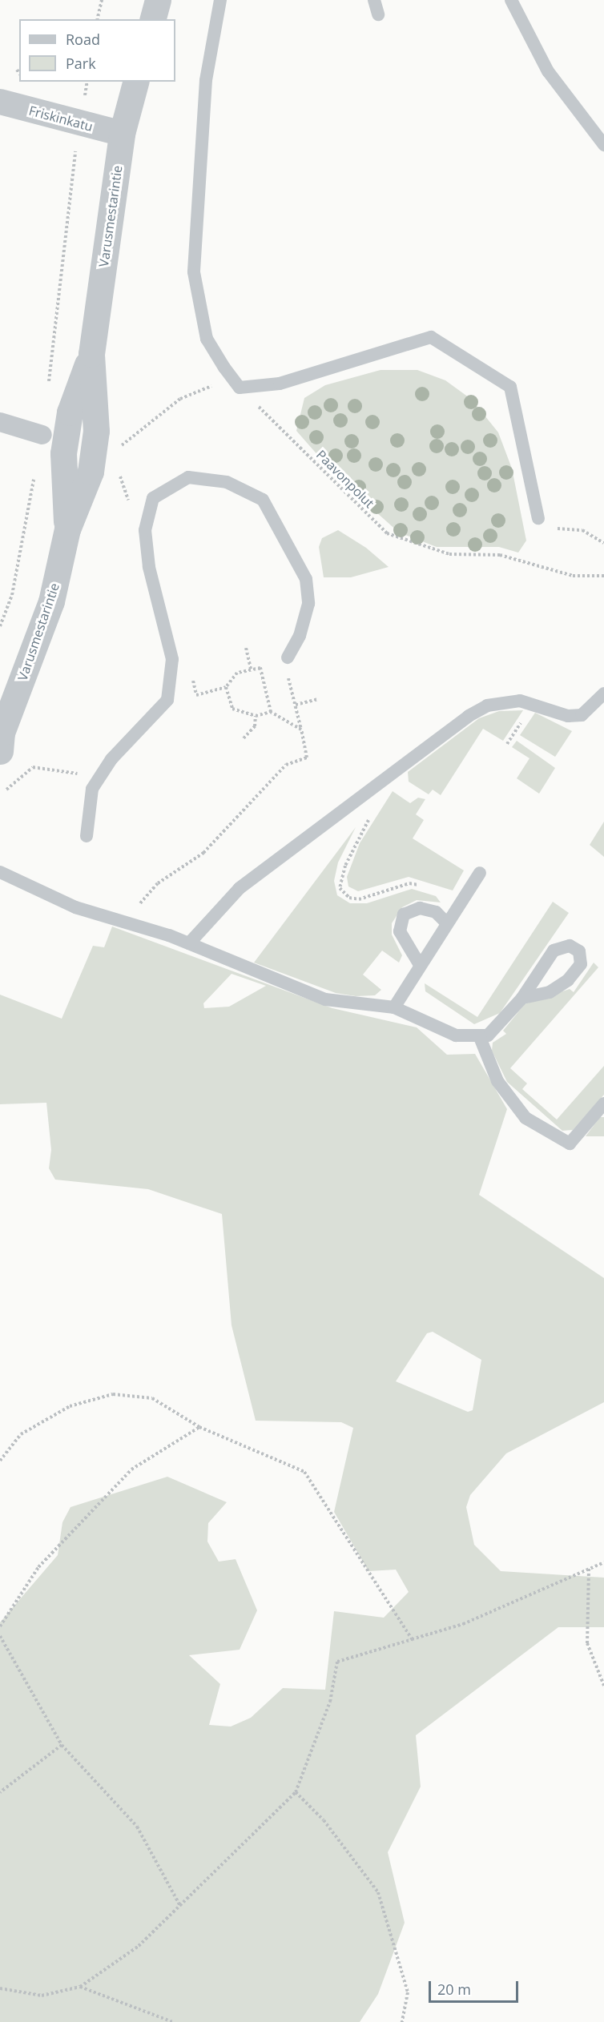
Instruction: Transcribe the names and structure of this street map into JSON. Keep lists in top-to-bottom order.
{
  "streets": {
    "street": ["Friskinkatu", "Varusmestarintie"],
    "path": ["Paavonpolut"]
  },
  "crossings": [
    ["Friskinkatu", "Varusmestarintie"]
  ],
  "legend": ["Road", "Park"],
  "scale_bar": "20 m"
}
